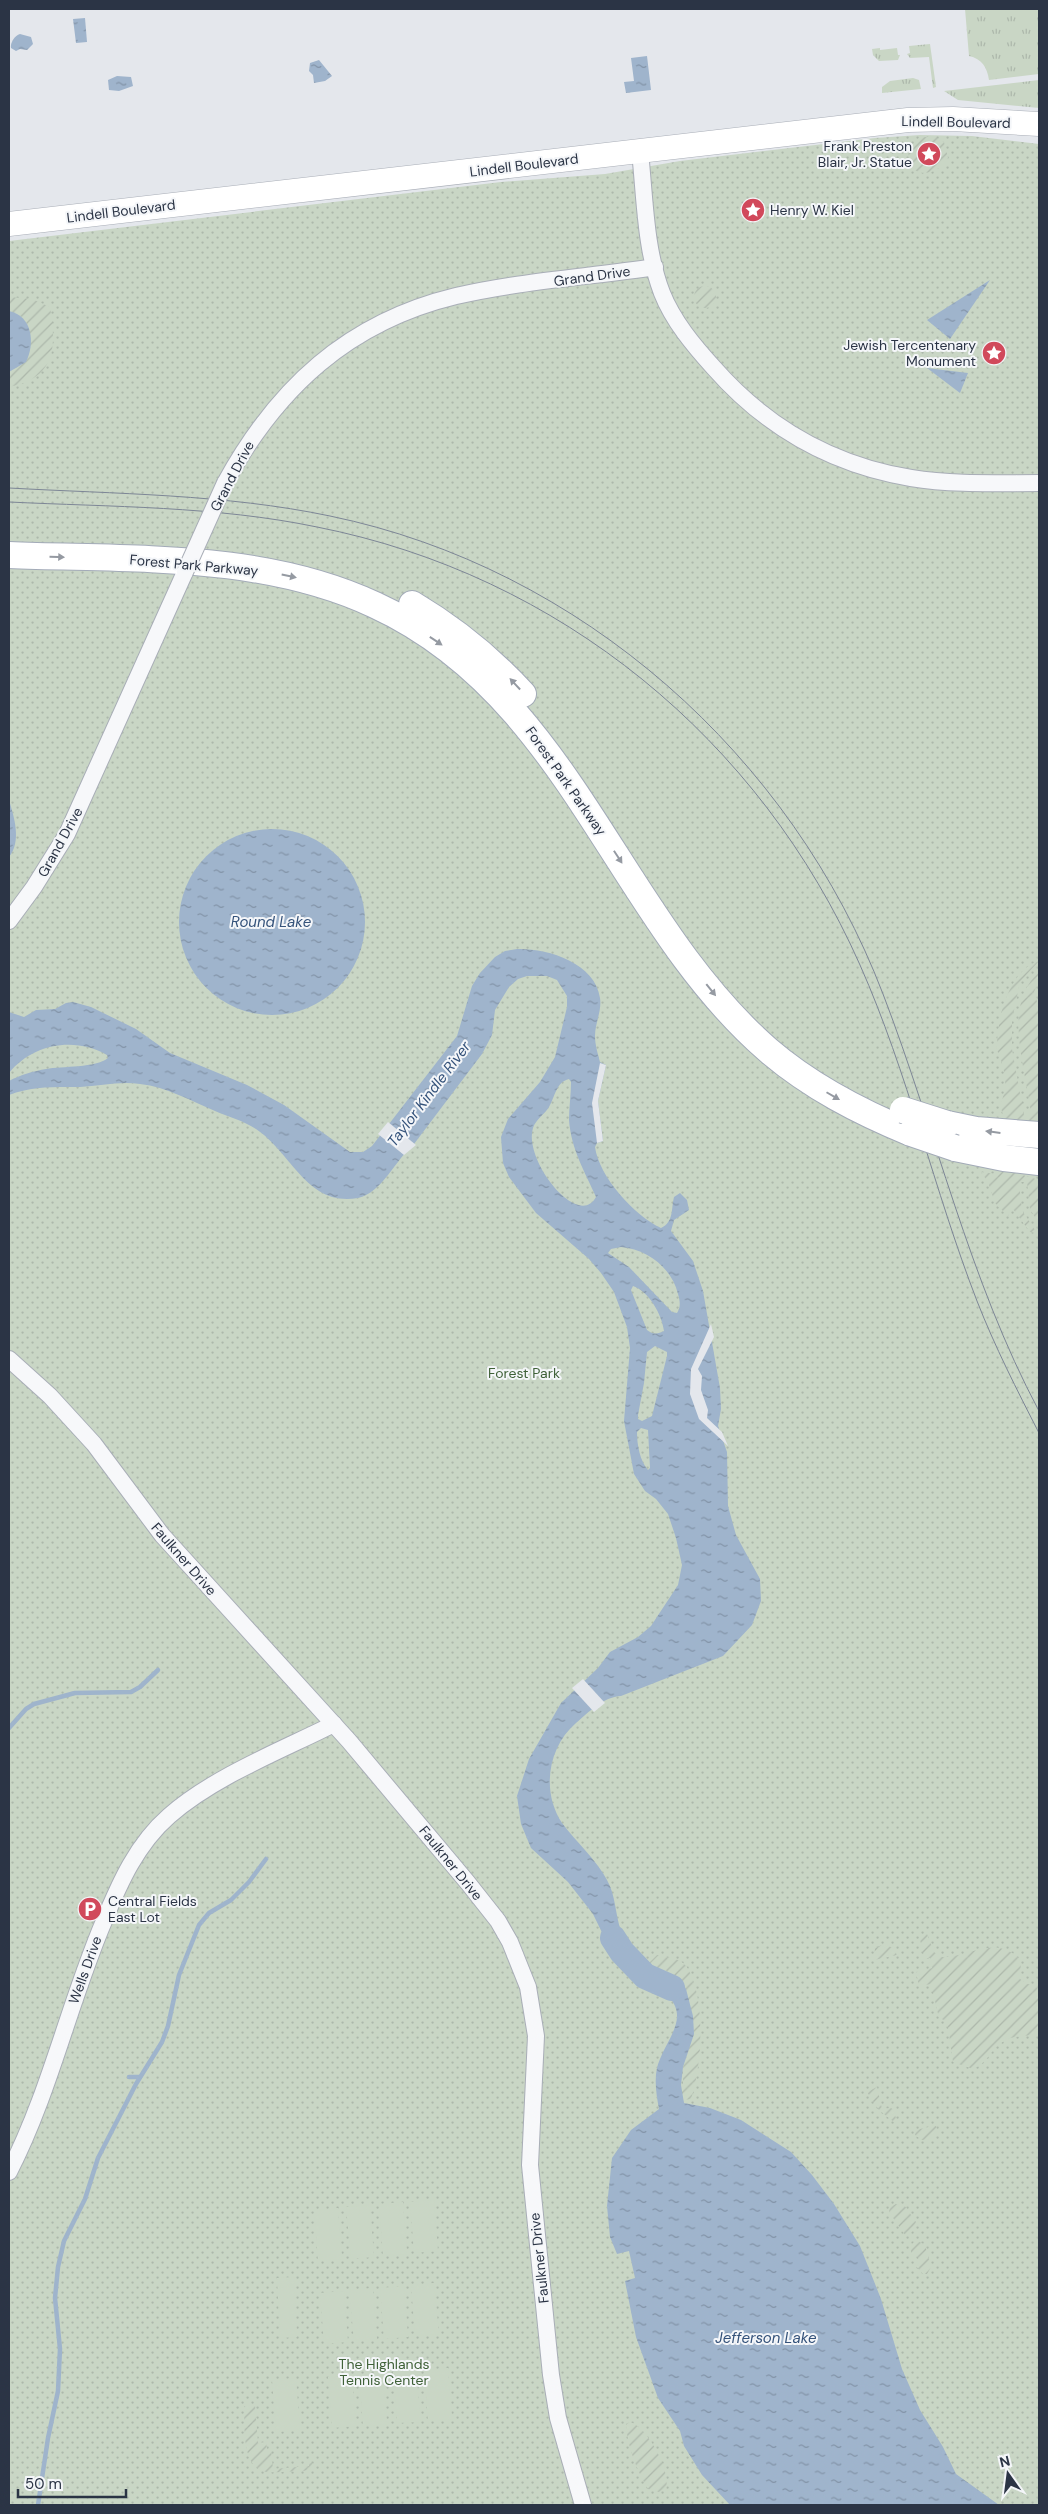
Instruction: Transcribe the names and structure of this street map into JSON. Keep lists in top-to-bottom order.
{
  "streets": {
    "main road": ["Lindell Boulevard", "Forest Park Parkway"],
    "street": ["Grand Drive", "Faulkner Drive", "Wells Drive"]
  },
  "crossings": [
    ["Faulkner Drive", "Wells Drive"]
  ],
  "water": ["Round Lake", "Taylor Kindle River", "Jefferson Lake"],
  "parks": ["Forest Park", "The Highlands Tennis Center"],
  "places": {
    "place": ["Frank Preston Blair, Jr. Statue", "Henry W. Kiel", "Jewish Tercentenary Monument"],
    "parking": ["Central Fields East Lot"]
  },
  "scale_bar": "50 m",
  "north": "top"
}
